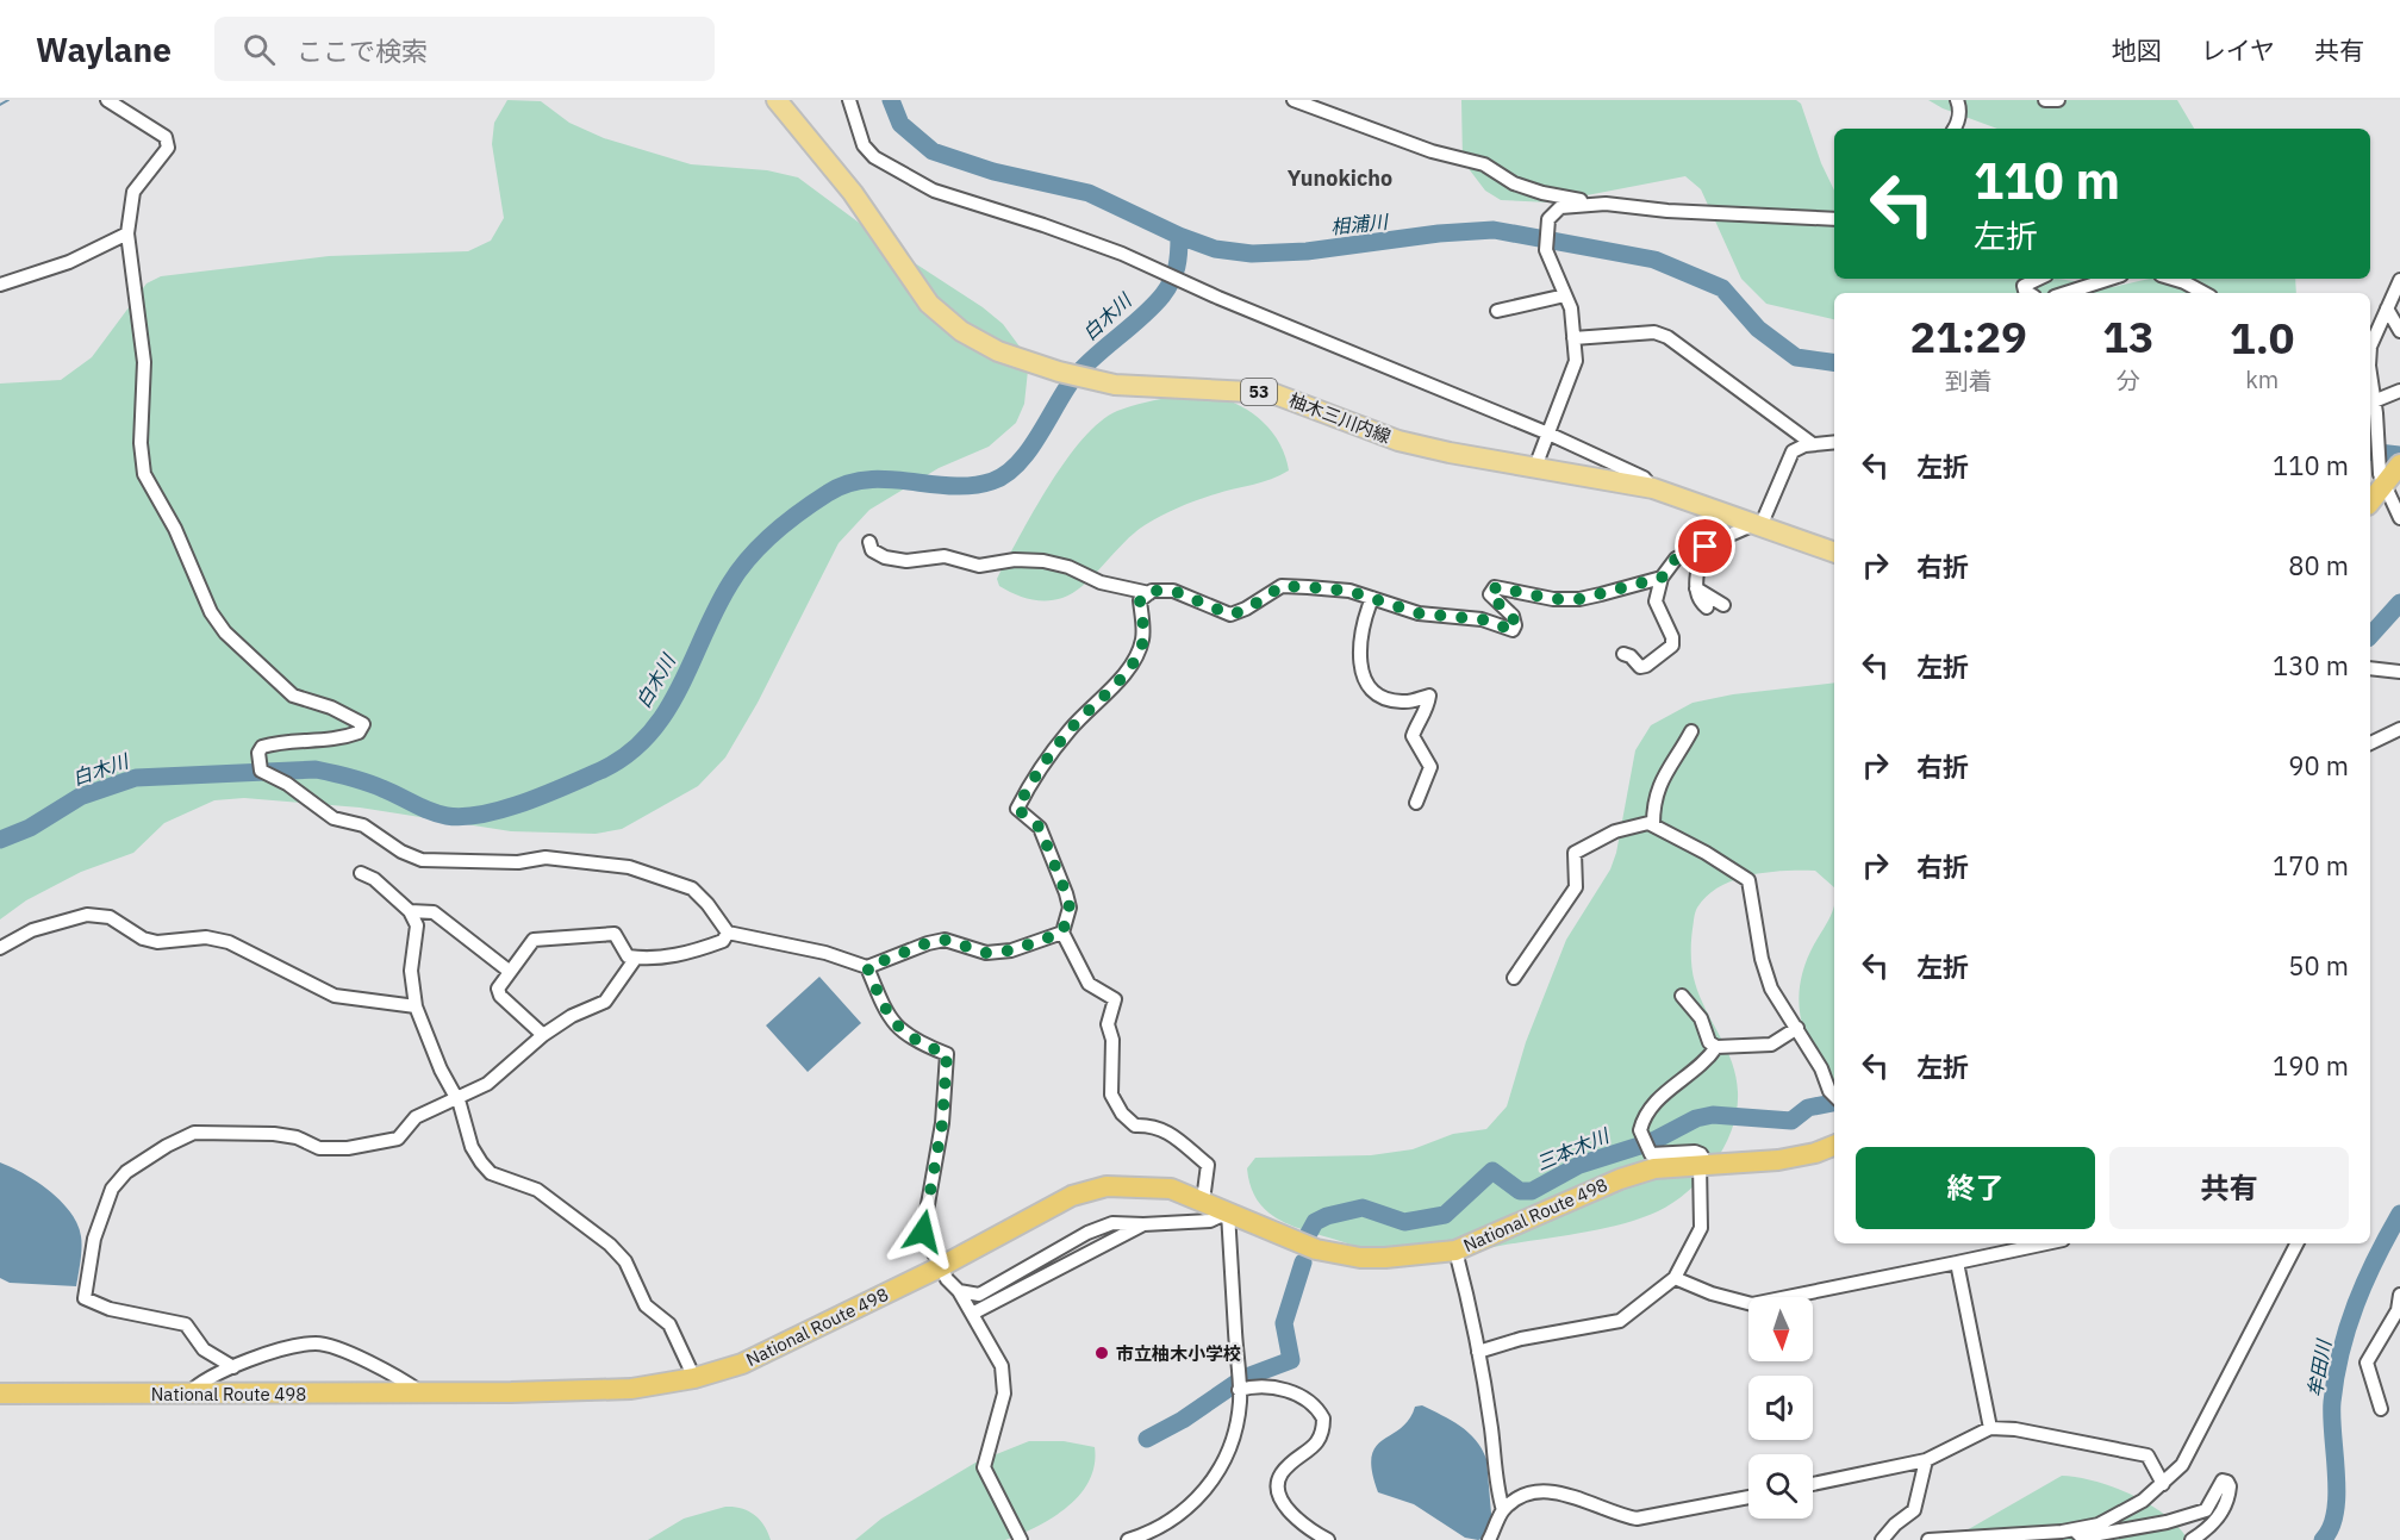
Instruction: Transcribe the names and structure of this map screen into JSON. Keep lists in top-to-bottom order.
{
  "streets": {
    "highway": ["National Route 498"],
    "main road": ["53", "柚木三川内線"]
  },
  "districts": ["Yunokicho"],
  "water": [
    "相浦川",
    "白木川",
    "三本木川",
    "牟田川"
  ],
  "places": ["市立柚木小学校"],
  "north": "bottom",
  "page": {
    "header": "Waylane",
    "search": "ここで検索",
    "nav": ["地図", "レイヤ", "共有"],
    "turn": ["110 m", "左折"],
    "eta": [
      "21:29",
      "到着",
      "13",
      "分",
      "1.0",
      "km"
    ],
    "list": [
      {
        "name": "左折",
        "value": "110 m"
      },
      {
        "name": "右折",
        "value": "80 m"
      },
      {
        "name": "左折",
        "value": "130 m"
      },
      {
        "name": "右折",
        "value": "90 m"
      },
      {
        "name": "右折",
        "value": "170 m"
      },
      {
        "name": "左折",
        "value": "50 m"
      },
      {
        "name": "左折",
        "value": "190 m"
      }
    ],
    "buttons": ["終了", "共有"]
  }
}
